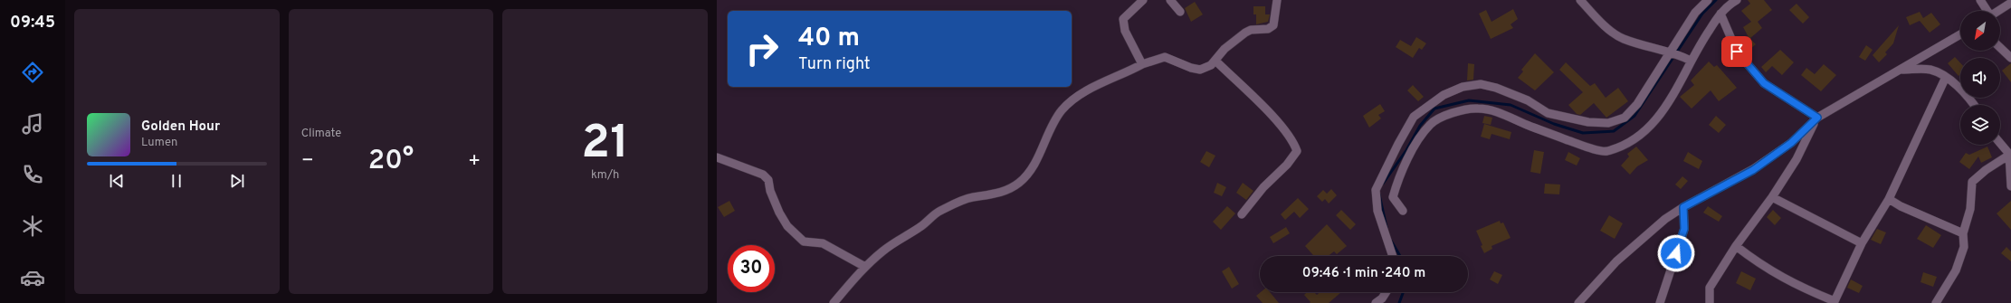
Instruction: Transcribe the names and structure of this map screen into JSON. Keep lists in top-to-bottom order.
{
  "north": "bottom left",
  "page": {
    "tabs": "09:45",
    "tile": [
      "Climate",
      ["21", "km/h"]
    ],
    "turn": ["40 m", "Turn right"],
    "song": ["Golden Hour", "Lumen"],
    "heat": ["−", "20°", "+"],
    "limit": "30",
    "trip": "09:46 · 1 min · 240 m"
  }
}
